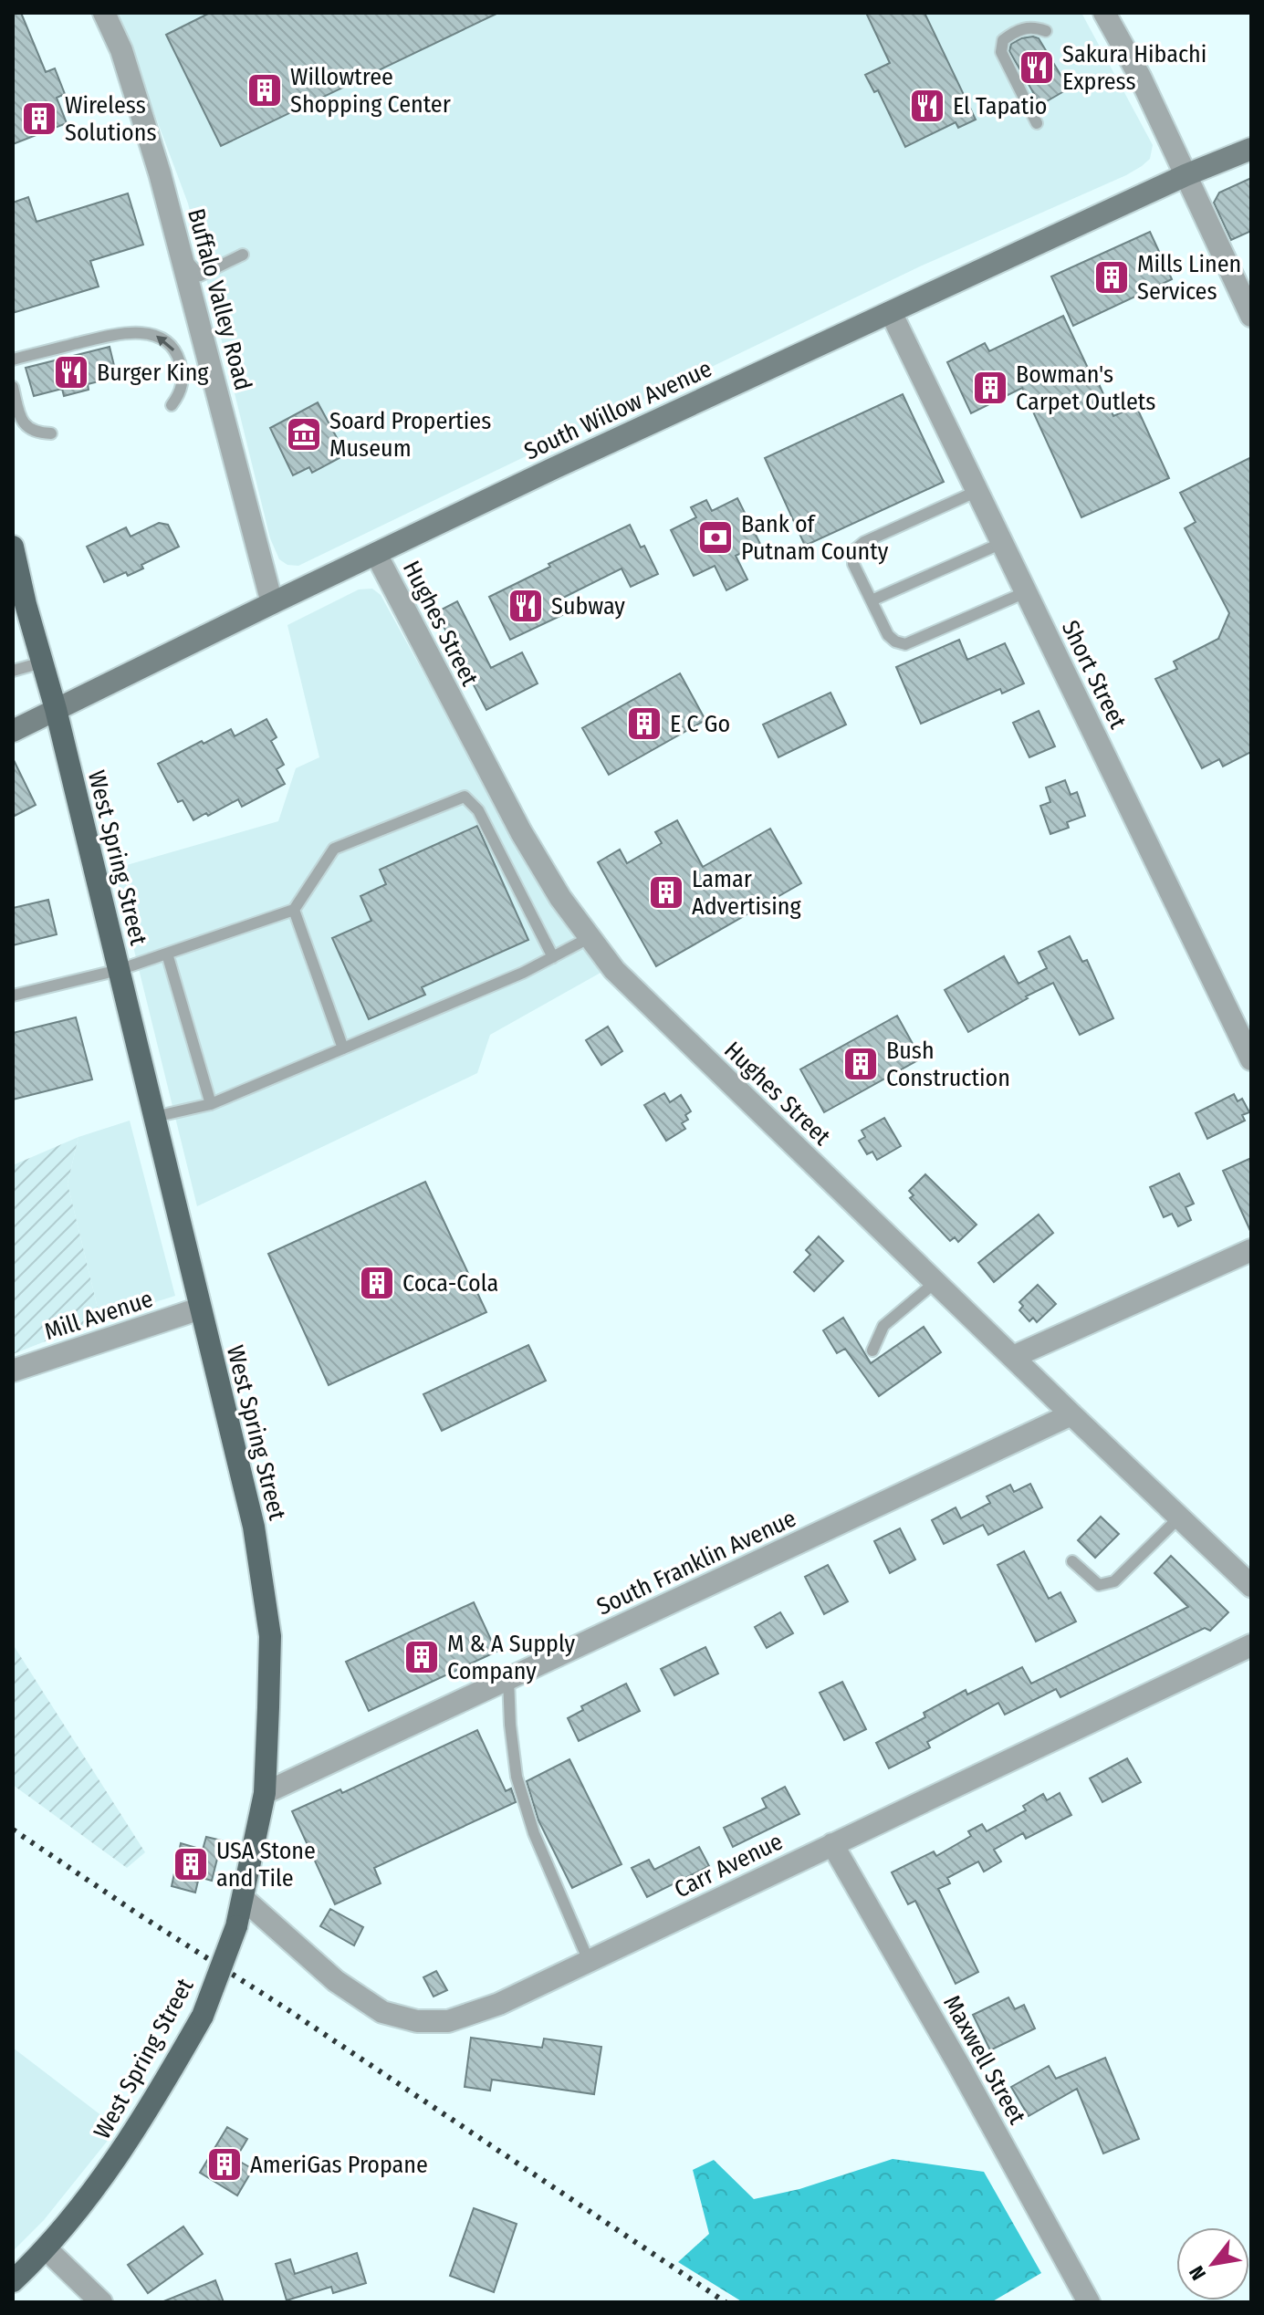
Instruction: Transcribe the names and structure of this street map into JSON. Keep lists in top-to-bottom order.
{
  "streets": {
    "main road": ["South Willow Avenue", "West Spring Street"],
    "street": [
      "Buffalo Valley Road",
      "Hughes Street",
      "Short Street",
      "Mill Avenue",
      "South Franklin Avenue",
      "Carr Avenue",
      "Maxwell Street"
    ]
  },
  "crossings": [
    ["Buffalo Valley Road", "South Willow Avenue"],
    ["South Willow Avenue", "Hughes Street"],
    ["South Willow Avenue", "Short Street"],
    ["South Willow Avenue", "West Spring Street"],
    ["Hughes Street", "South Franklin Avenue"],
    ["West Spring Street", "Mill Avenue"],
    ["West Spring Street", "South Franklin Avenue"],
    ["West Spring Street", "Carr Avenue"],
    ["Carr Avenue", "Maxwell Street"]
  ],
  "places": {
    "restaurant": [
      "Sakura Hibachi Express",
      "El Tapatio",
      "Burger King",
      "Subway"
    ],
    "building": [
      "Willowtree Shopping Center",
      "Wireless Solutions",
      "Mills Linen Services",
      "Bowman's Carpet Outlets",
      "E C Go",
      "Lamar Advertising",
      "Bush Construction",
      "Coca-Cola",
      "M & A Supply Company",
      "USA Stone and Tile",
      "AmeriGas Propane"
    ],
    "museum": ["Soard Properties Museum"],
    "bank": ["Bank of Putnam County"]
  },
  "north": "bottom left"
}
